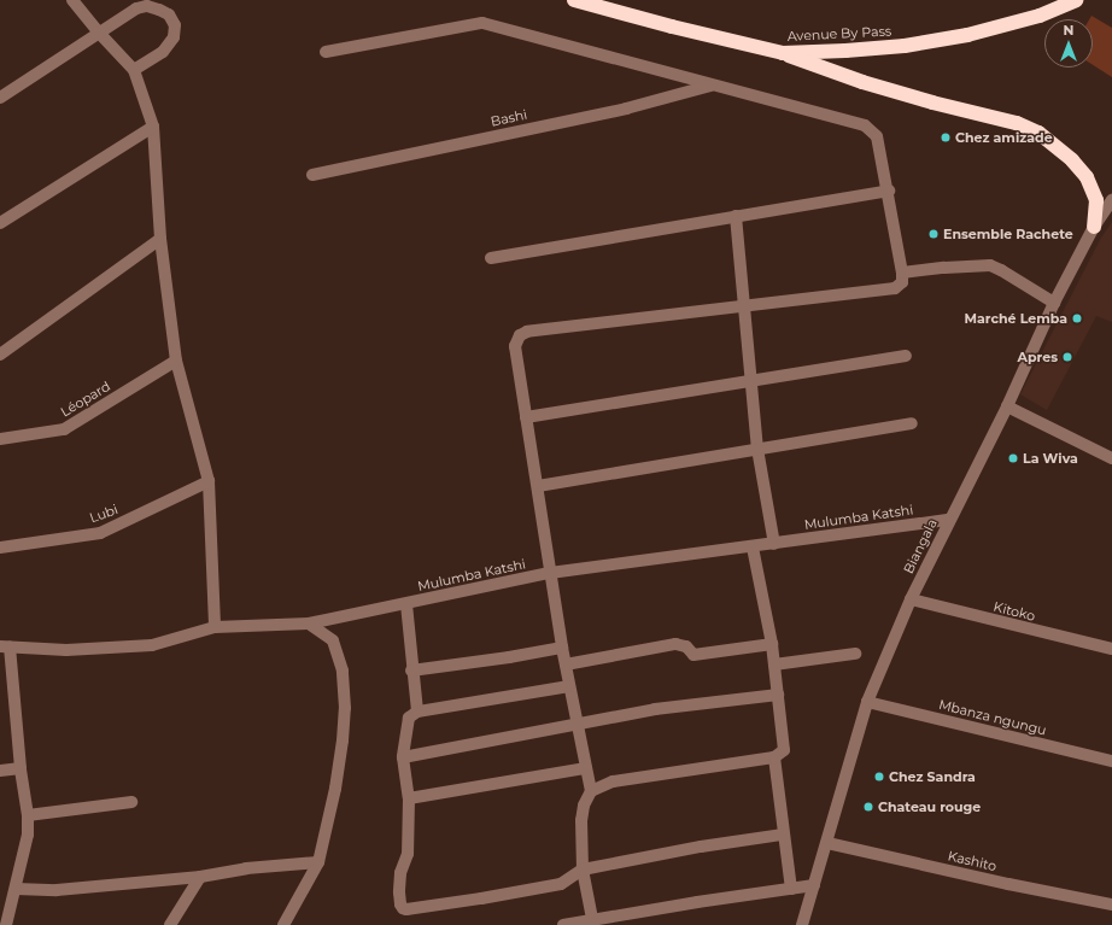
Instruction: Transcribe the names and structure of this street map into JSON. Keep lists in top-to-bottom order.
{
  "streets": {
    "highway": ["Avenue By Pass"],
    "street": [
      "Bashi",
      "Léopard",
      "Lubi",
      "Mulumba Katshi",
      "Biangala",
      "Kitoko",
      "Mbanza ngungu",
      "Kashito"
    ]
  },
  "crossings": [
    ["Mulumba Katshi", "Biangala"],
    ["Biangala", "Kitoko"],
    ["Biangala", "Mbanza ngungu"],
    ["Biangala", "Kashito"]
  ],
  "places": [
    "Chez amizade",
    "Ensemble Rachete",
    "Marché Lemba",
    "Apres",
    "La Wiva",
    "Chez Sandra",
    "Chateau rouge"
  ],
  "north": "top"
}
